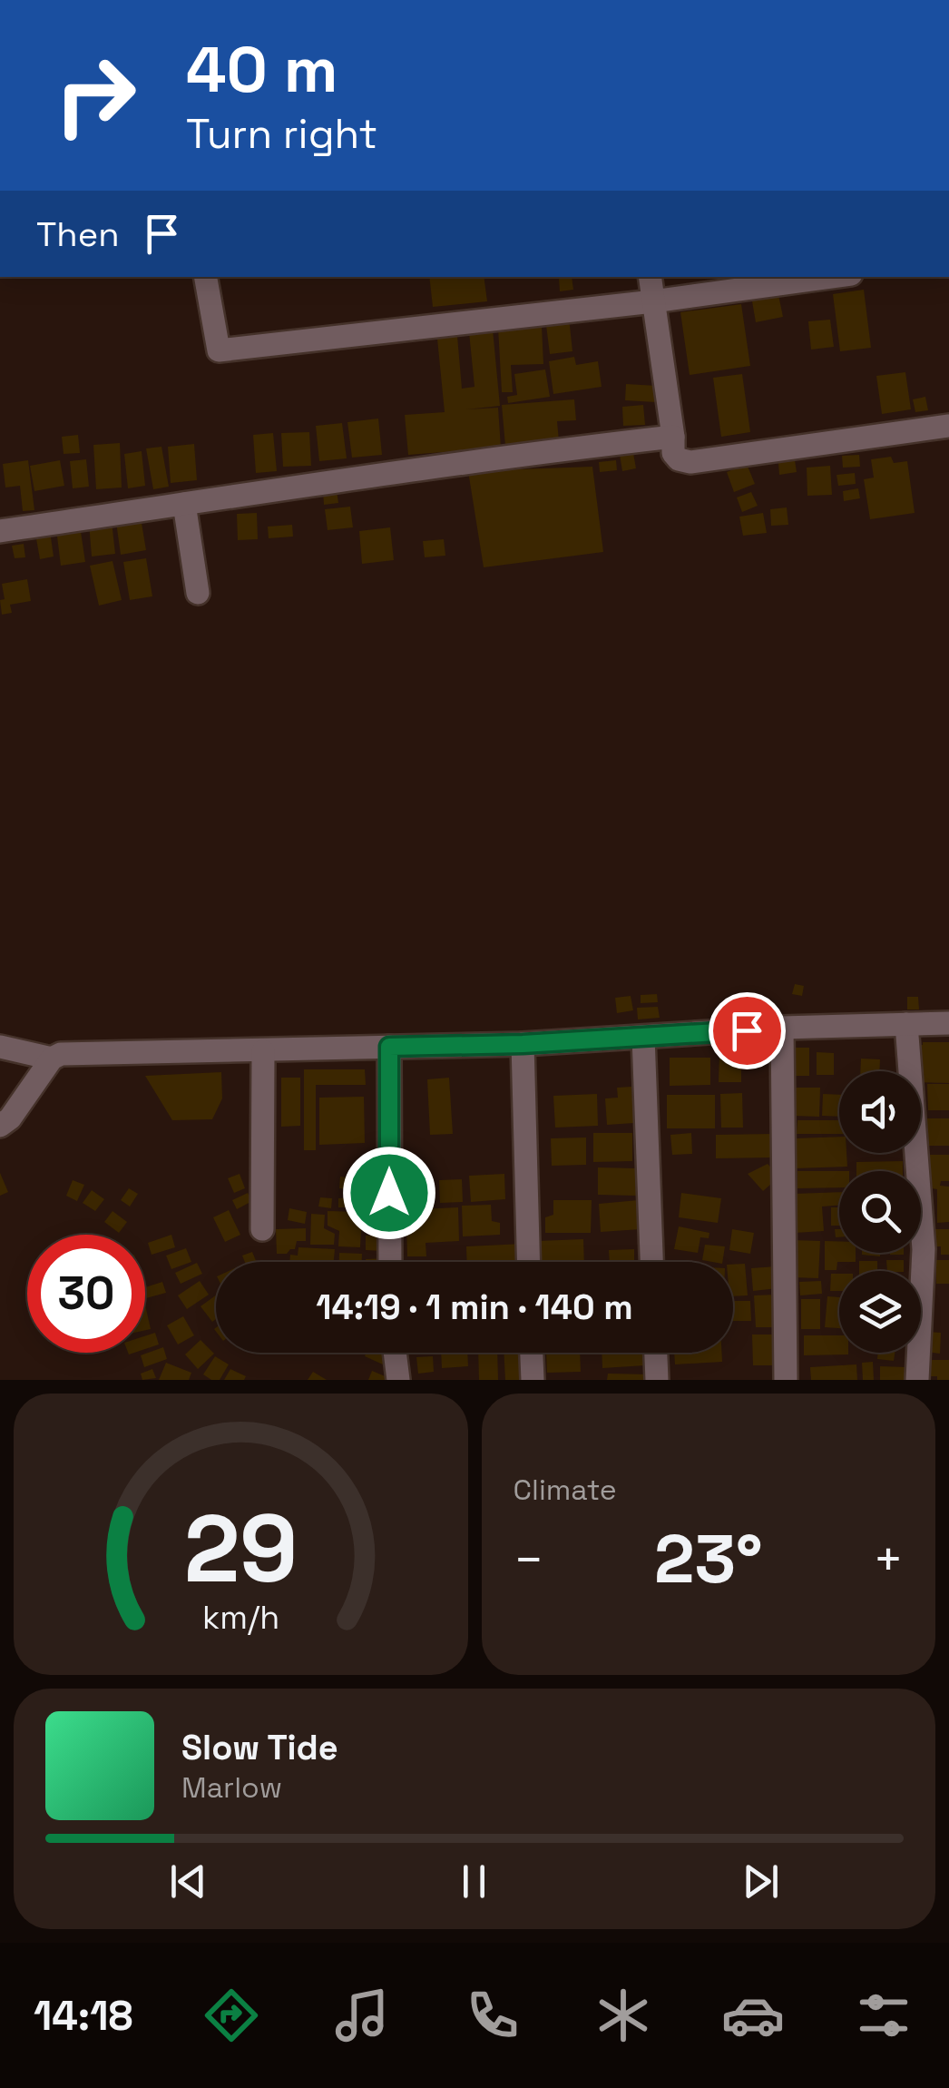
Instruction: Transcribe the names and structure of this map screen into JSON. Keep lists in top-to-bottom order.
{
  "page": {
    "turn": ["40 m", "Turn right"],
    "then": "Then",
    "limit": "30",
    "trip": "14:19 · 1 min · 140 m",
    "tile": "Climate",
    "heat": ["−", "23°", "+"],
    "song": ["Slow Tide", "Marlow"],
    "tabs": "14:18",
    "gauge": ["29", "km/h"]
  }
}
